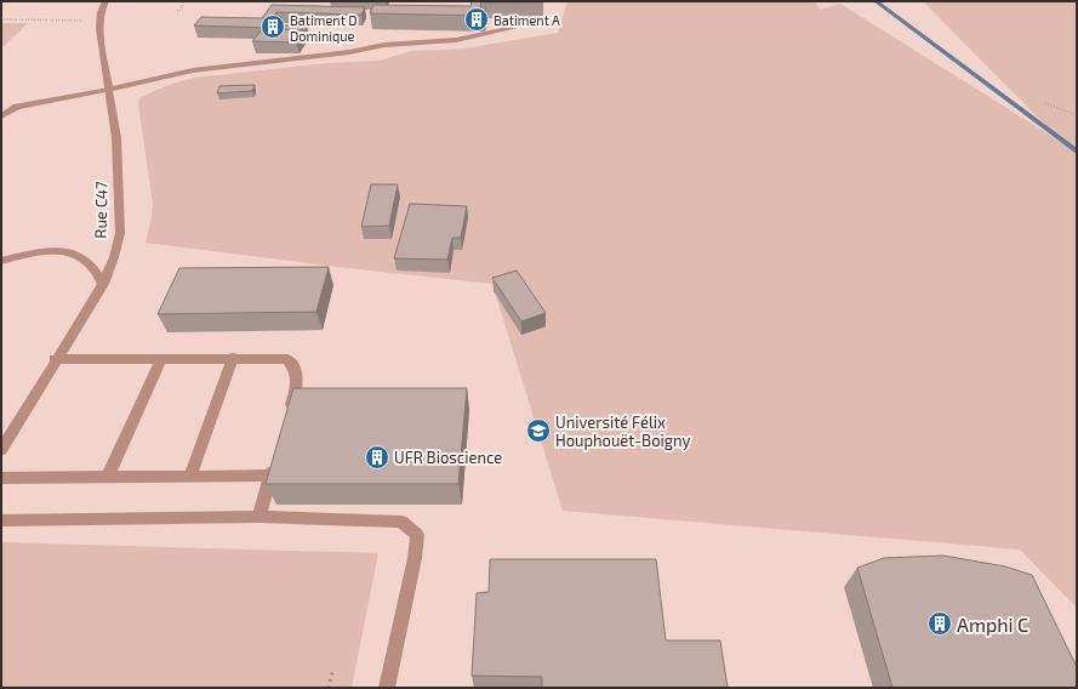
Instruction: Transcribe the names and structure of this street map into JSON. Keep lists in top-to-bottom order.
{
  "streets": {
    "street": ["Rue C47"]
  },
  "places": {
    "building": [
      "Batiment A",
      "Batiment D Dominique",
      "UFR Bioscience",
      "Amphi C"
    ],
    "school or university": ["Université Félix Houphouët-Boigny"]
  }
}
